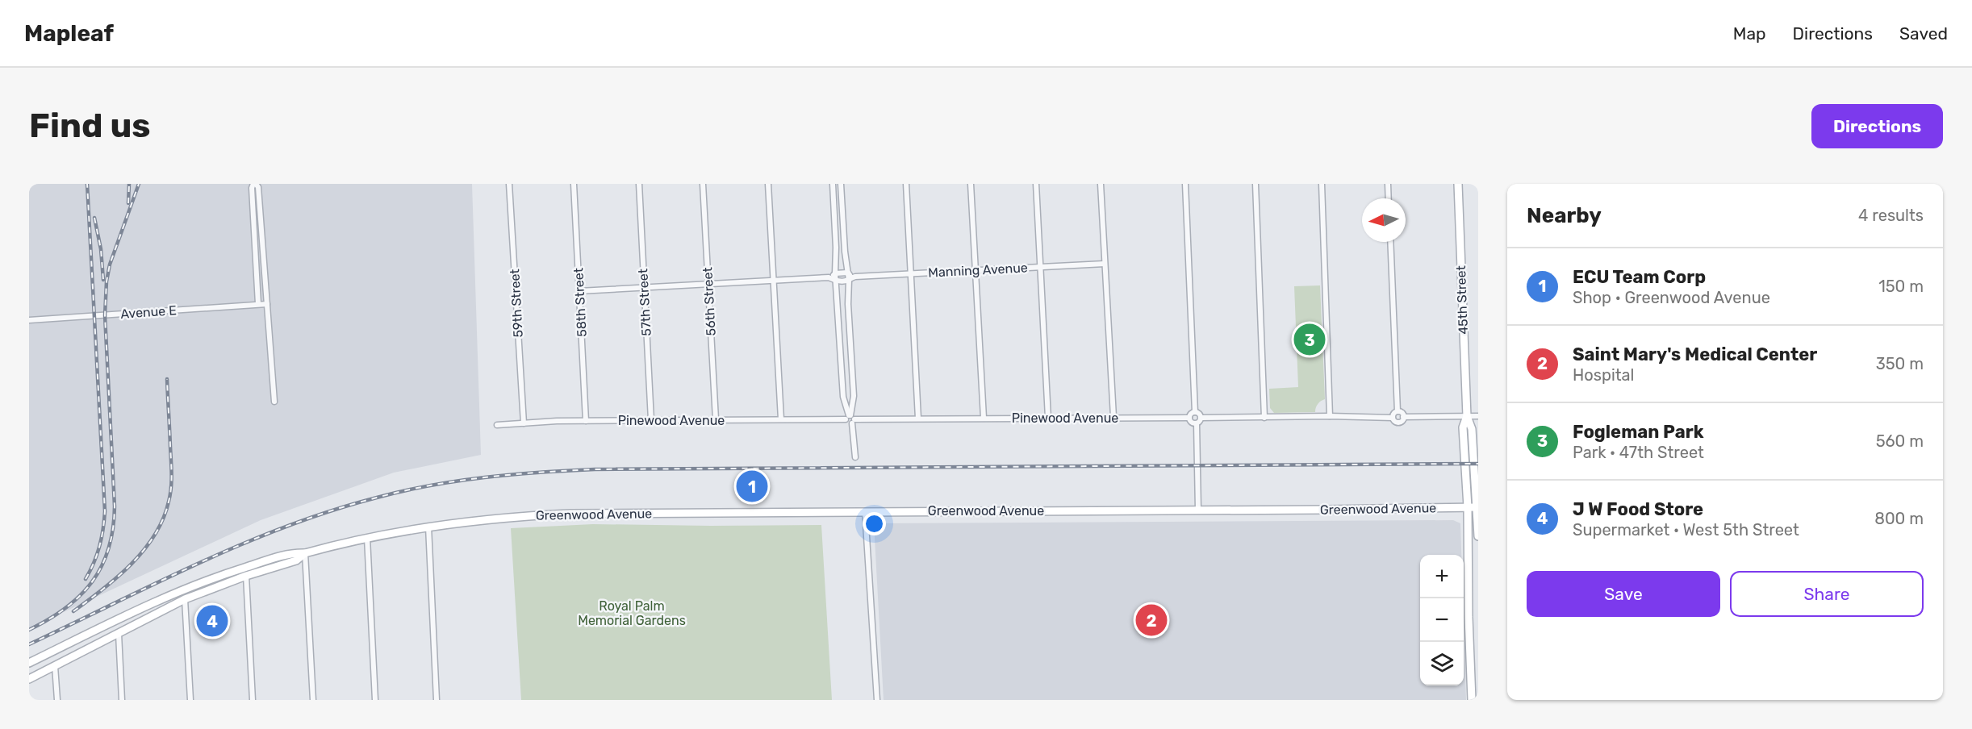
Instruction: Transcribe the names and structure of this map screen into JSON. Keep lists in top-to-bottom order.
{
  "streets": {
    "main road": ["45th Street", "Greenwood Avenue"],
    "street": [
      "Manning Avenue",
      "56th Street",
      "58th Street",
      "57th Street",
      "59th Street",
      "Avenue E",
      "Pinewood Avenue"
    ]
  },
  "crossings": [
    ["45th Street", "Greenwood Avenue"],
    ["56th Street", "Pinewood Avenue"],
    ["58th Street", "Pinewood Avenue"],
    ["57th Street", "Pinewood Avenue"],
    ["59th Street", "Pinewood Avenue"]
  ],
  "parks": ["Royal Palm Memorial Gardens"],
  "north": "left",
  "page": {
    "header": "Mapleaf",
    "nav": ["Map", "Directions", "Saved"],
    "buttons": [
      "Directions",
      ["Save", "Share"]
    ],
    "title": "Find us",
    "heading": ["Nearby", "4 results"],
    "list": [
      {
        "mark": "1",
        "name": "ECU Team Corp",
        "note": "Shop · Greenwood Avenue",
        "value": "150 m"
      },
      {
        "mark": "2",
        "name": "Saint Mary's Medical Center",
        "note": "Hospital",
        "value": "350 m"
      },
      {
        "mark": "3",
        "name": "Fogleman Park",
        "note": "Park · 47th Street",
        "value": "560 m"
      },
      {
        "mark": "4",
        "name": "J W Food Store",
        "note": "Supermarket · West 5th Street",
        "value": "800 m"
      }
    ],
    "pins": [
      "3",
      "1",
      "2",
      "4"
    ],
    "map_buttons": ["+", "−"]
  }
}
